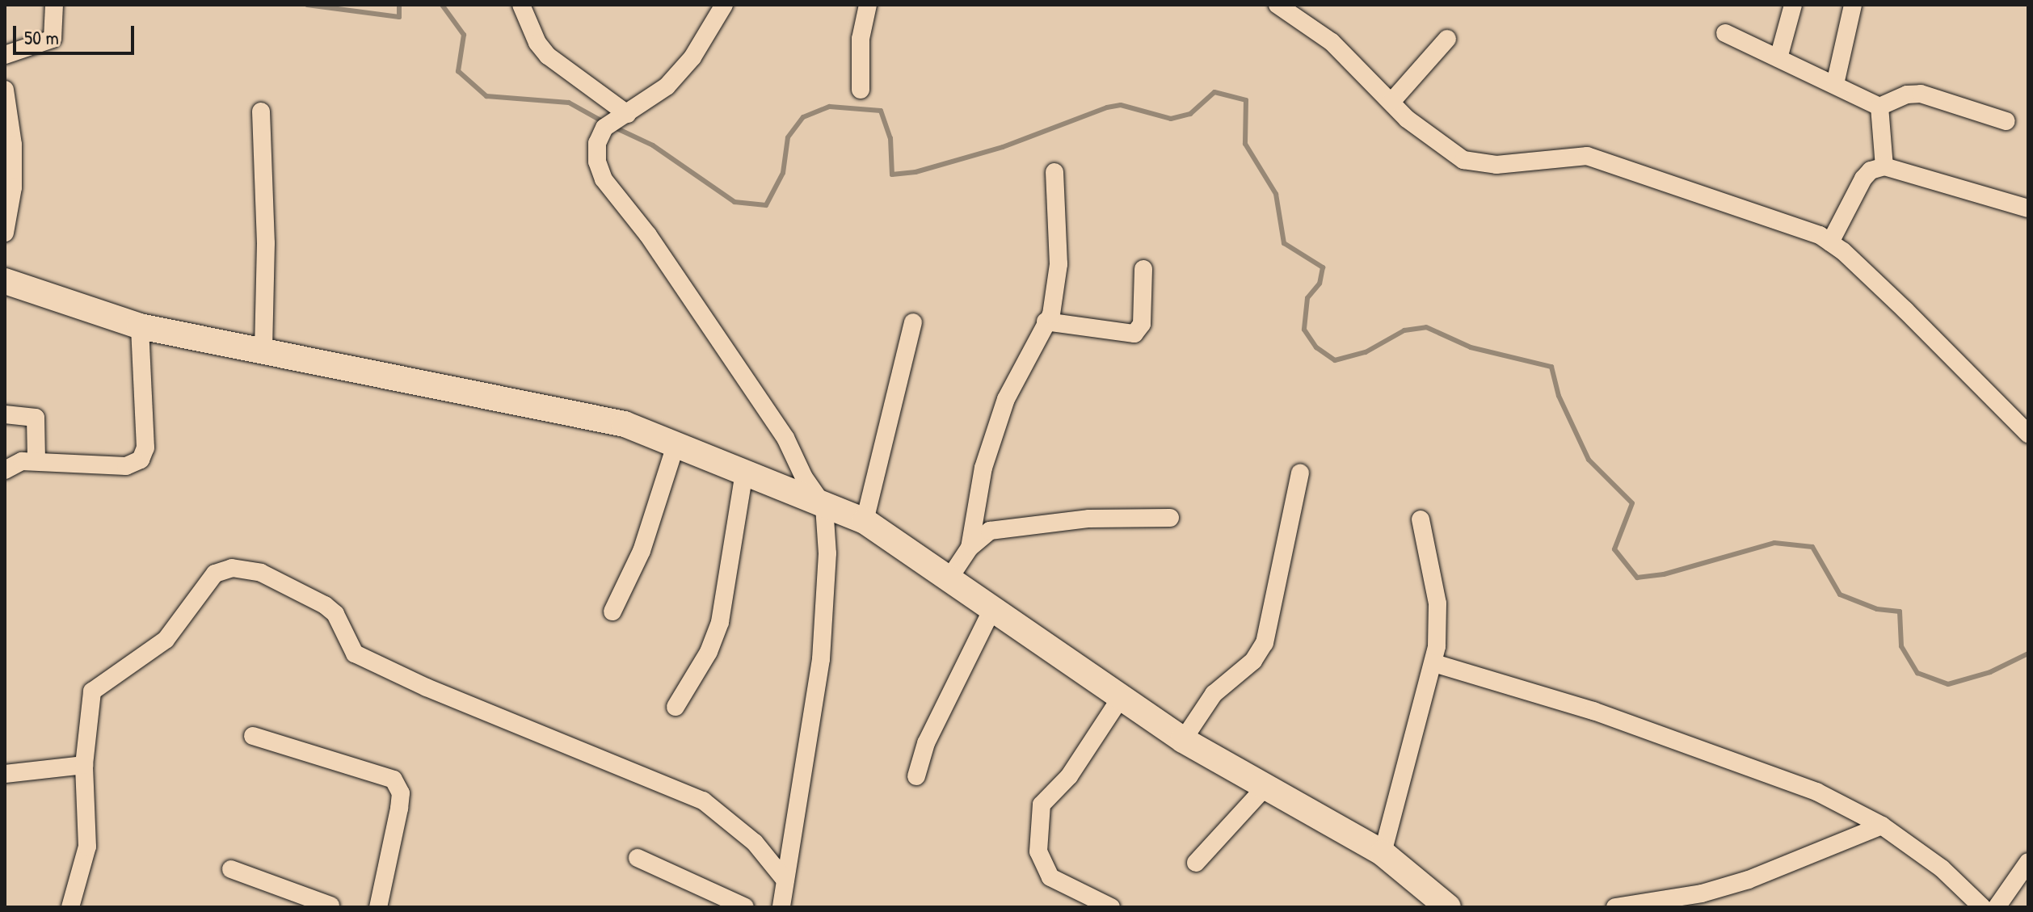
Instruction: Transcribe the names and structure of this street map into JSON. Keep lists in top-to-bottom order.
{
  "scale_bar": "50 m"
}
